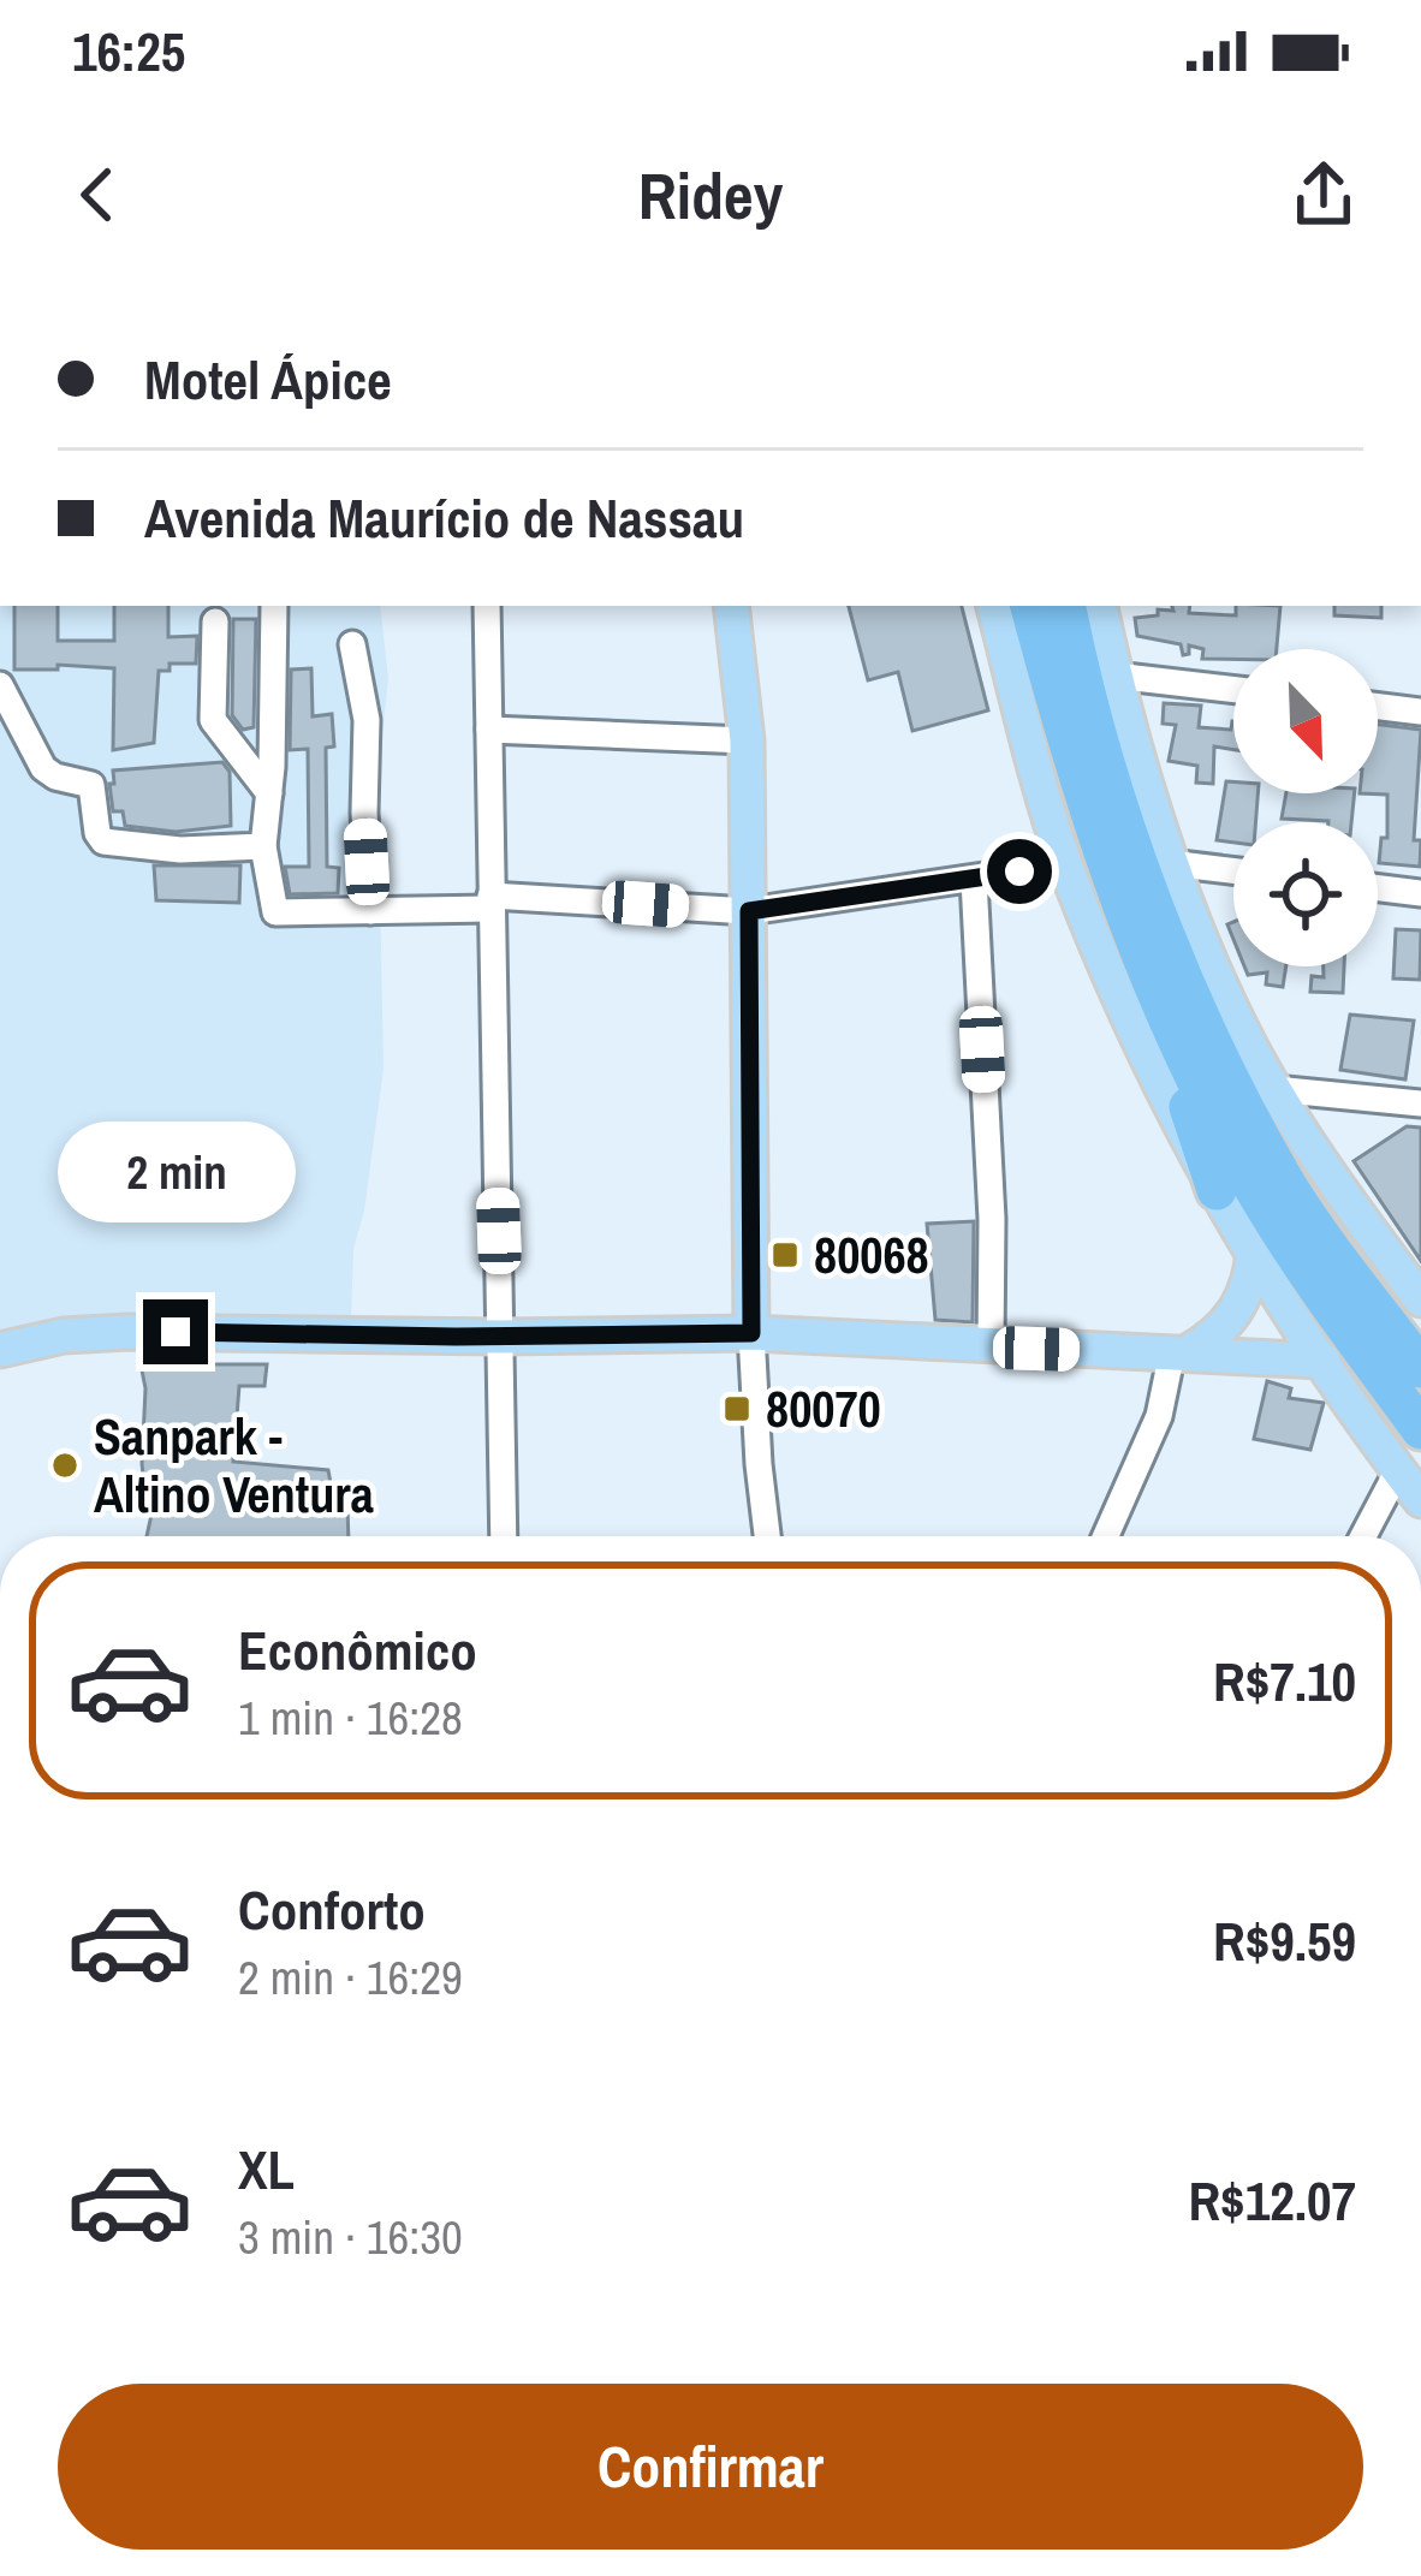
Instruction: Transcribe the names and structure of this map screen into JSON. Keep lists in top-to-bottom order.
{
  "places": {
    "transit": ["80068", "80070"],
    "other": ["Sanpark - Altino Ventura"]
  },
  "north": "bottom right",
  "page": {
    "status": "16:25",
    "header": "Ridey",
    "banner": ["Motel Ápice", "Avenida Maurício de Nassau"],
    "bubble": "2 min",
    "list": [
      {
        "name": "Econômico",
        "note": "1 min · 16:28",
        "value": "R$7.10"
      },
      {
        "name": "Conforto",
        "note": "2 min · 16:29",
        "value": "R$9.59"
      },
      {
        "name": "XL",
        "note": "3 min · 16:30",
        "value": "R$12.07"
      }
    ],
    "buttons": "Confirmar"
  }
}
